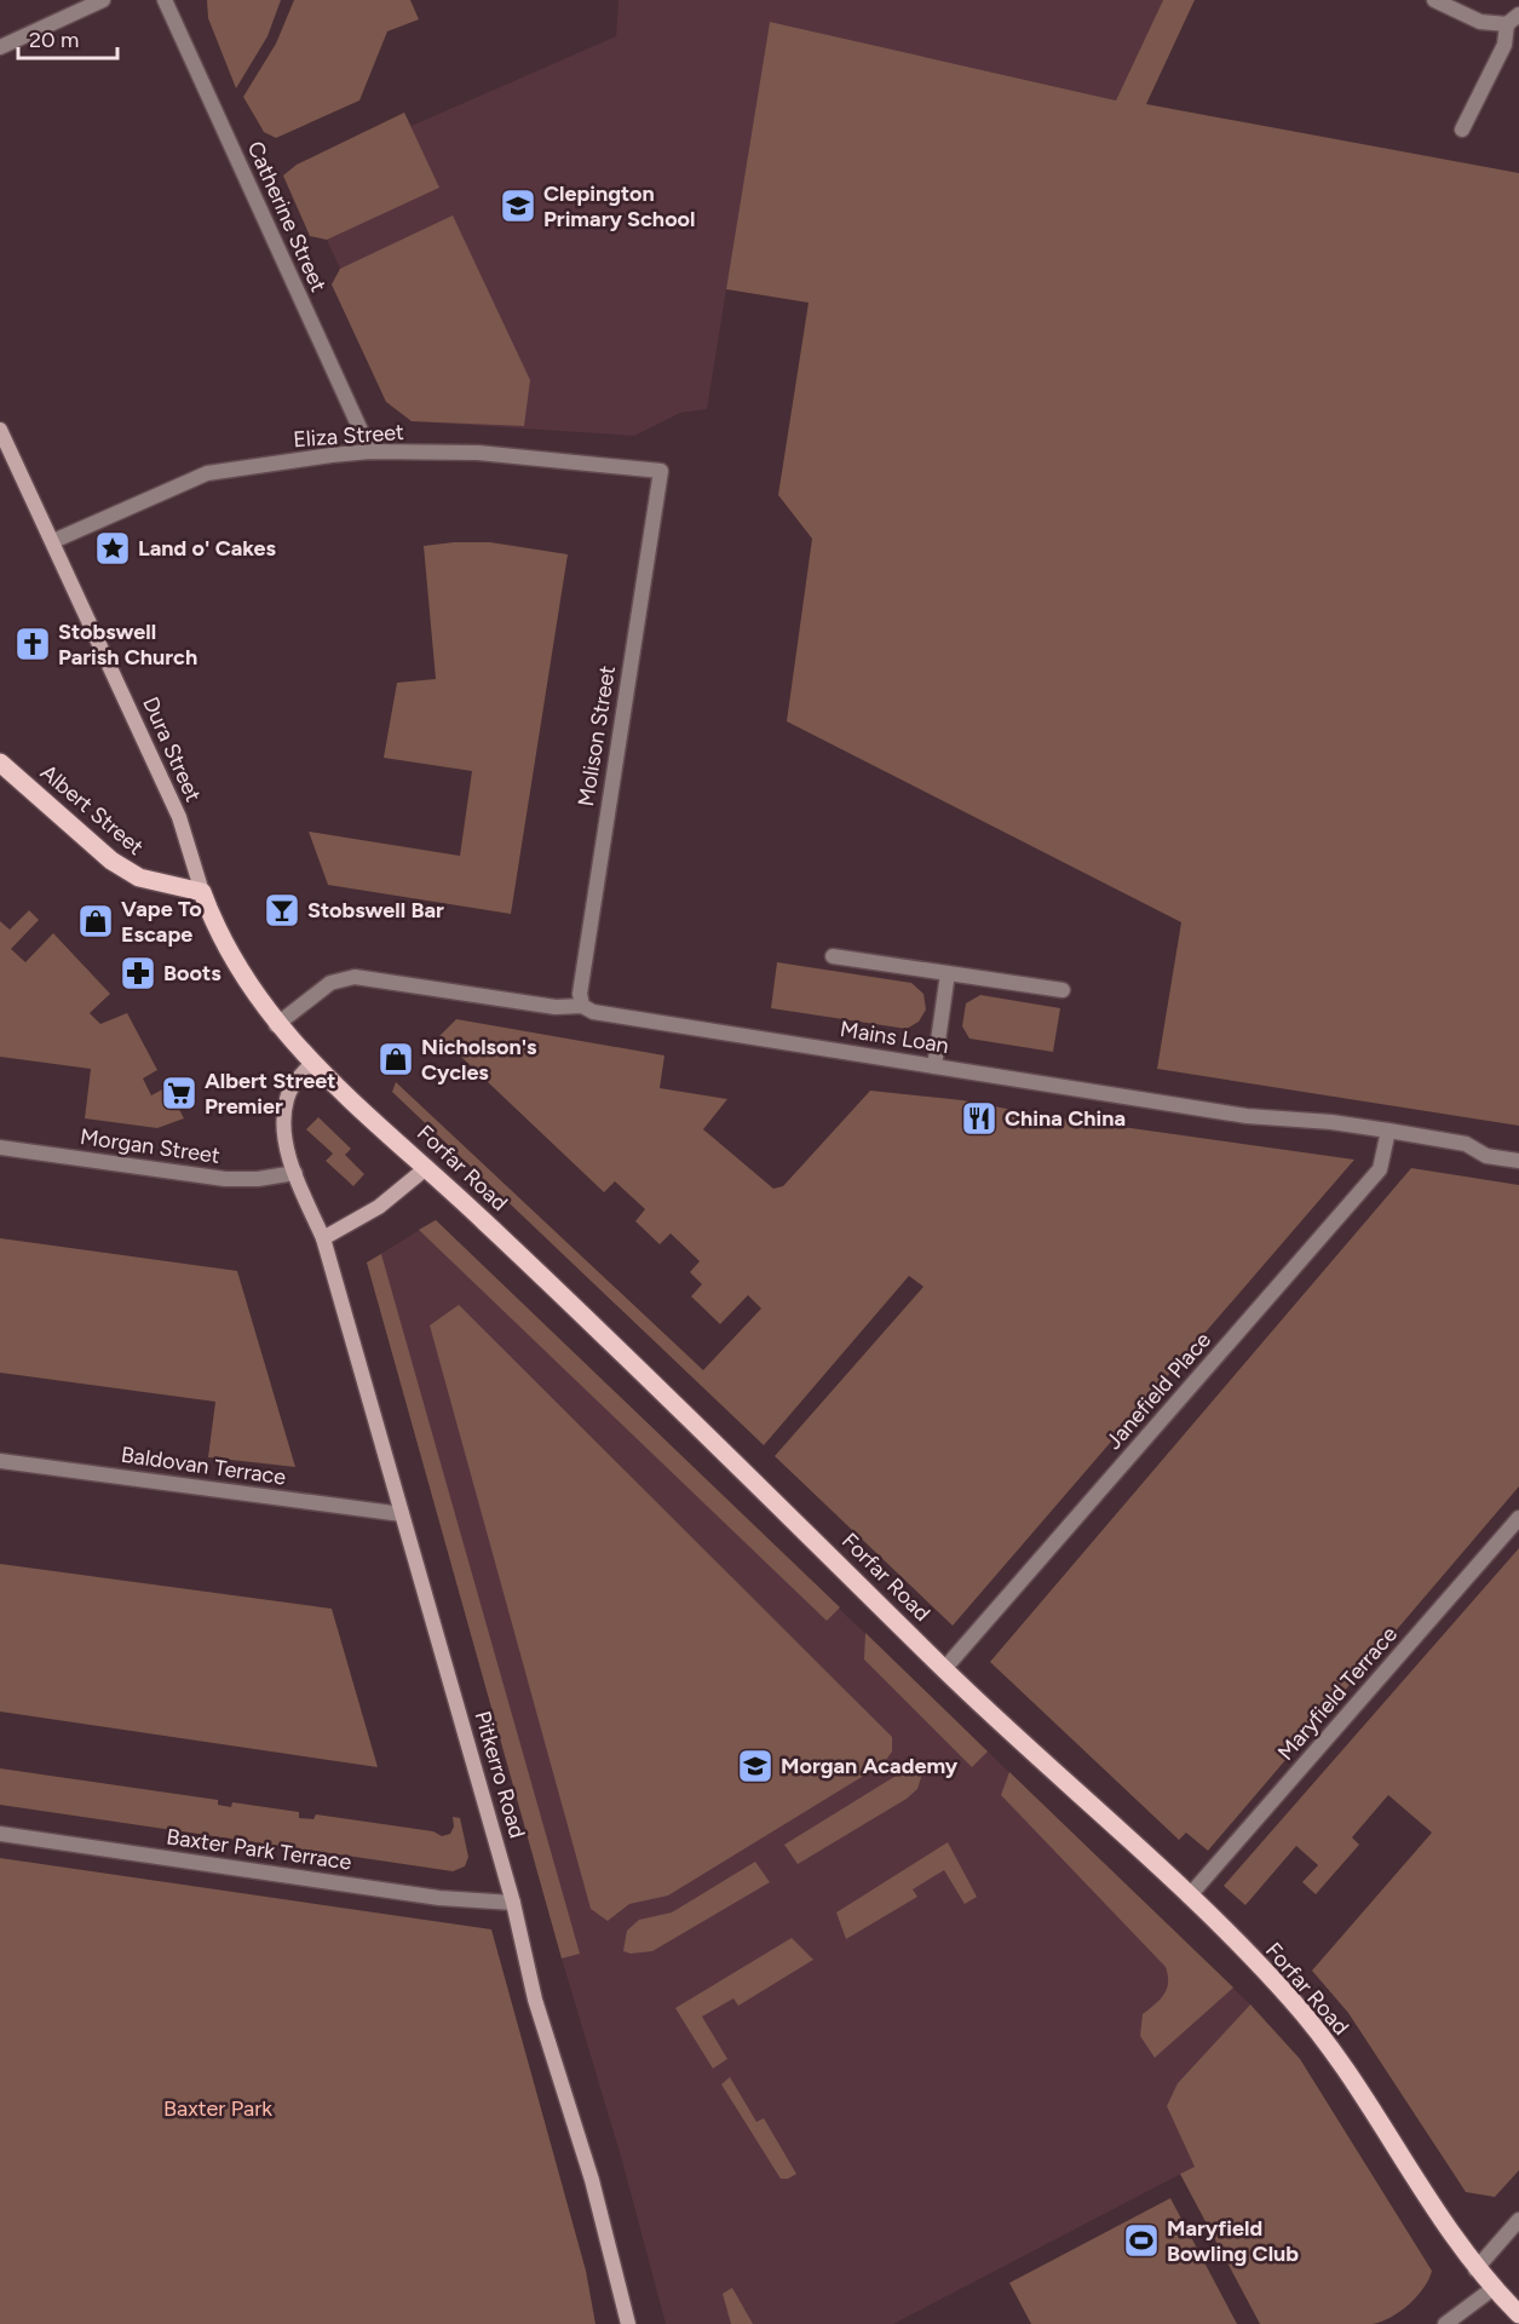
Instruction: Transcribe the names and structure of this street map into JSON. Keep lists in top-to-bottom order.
{
  "streets": {
    "main road": ["Albert Street", "Forfar Road"],
    "street": [
      "Catherine Street",
      "Eliza Street",
      "Molison Street",
      "Dura Street",
      "Mains Loan",
      "Morgan Street",
      "Janefield Place",
      "Baldovan Terrace",
      "Maryfield Terrace",
      "Pitkerro Road",
      "Baxter Park Terrace"
    ]
  },
  "crossings": [
    ["Catherine Street", "Eliza Street"],
    ["Eliza Street", "Molison Street"],
    ["Eliza Street", "Dura Street"],
    ["Molison Street", "Mains Loan"],
    ["Dura Street", "Albert Street"],
    ["Dura Street", "Forfar Road"],
    ["Albert Street", "Forfar Road"],
    ["Mains Loan", "Forfar Road"],
    ["Mains Loan", "Janefield Place"],
    ["Morgan Street", "Pitkerro Road"],
    ["Forfar Road", "Janefield Place"],
    ["Forfar Road", "Maryfield Terrace"],
    ["Forfar Road", "Pitkerro Road"],
    ["Baldovan Terrace", "Pitkerro Road"],
    ["Pitkerro Road", "Baxter Park Terrace"]
  ],
  "parks": ["Baxter Park"],
  "places": {
    "school or university": ["Clepington Primary School", "Morgan Academy"],
    "place": ["Land o' Cakes"],
    "church": ["Stobswell Parish Church"],
    "bar": ["Stobswell Bar"],
    "shop": ["Vape To Escape", "Nicholson's Cycles"],
    "pharmacy": ["Boots"],
    "supermarket": ["Albert Street Premier"],
    "restaurant": ["China China"],
    "sports": ["Maryfield Bowling Club"]
  },
  "scale_bar": "20 m"
}
